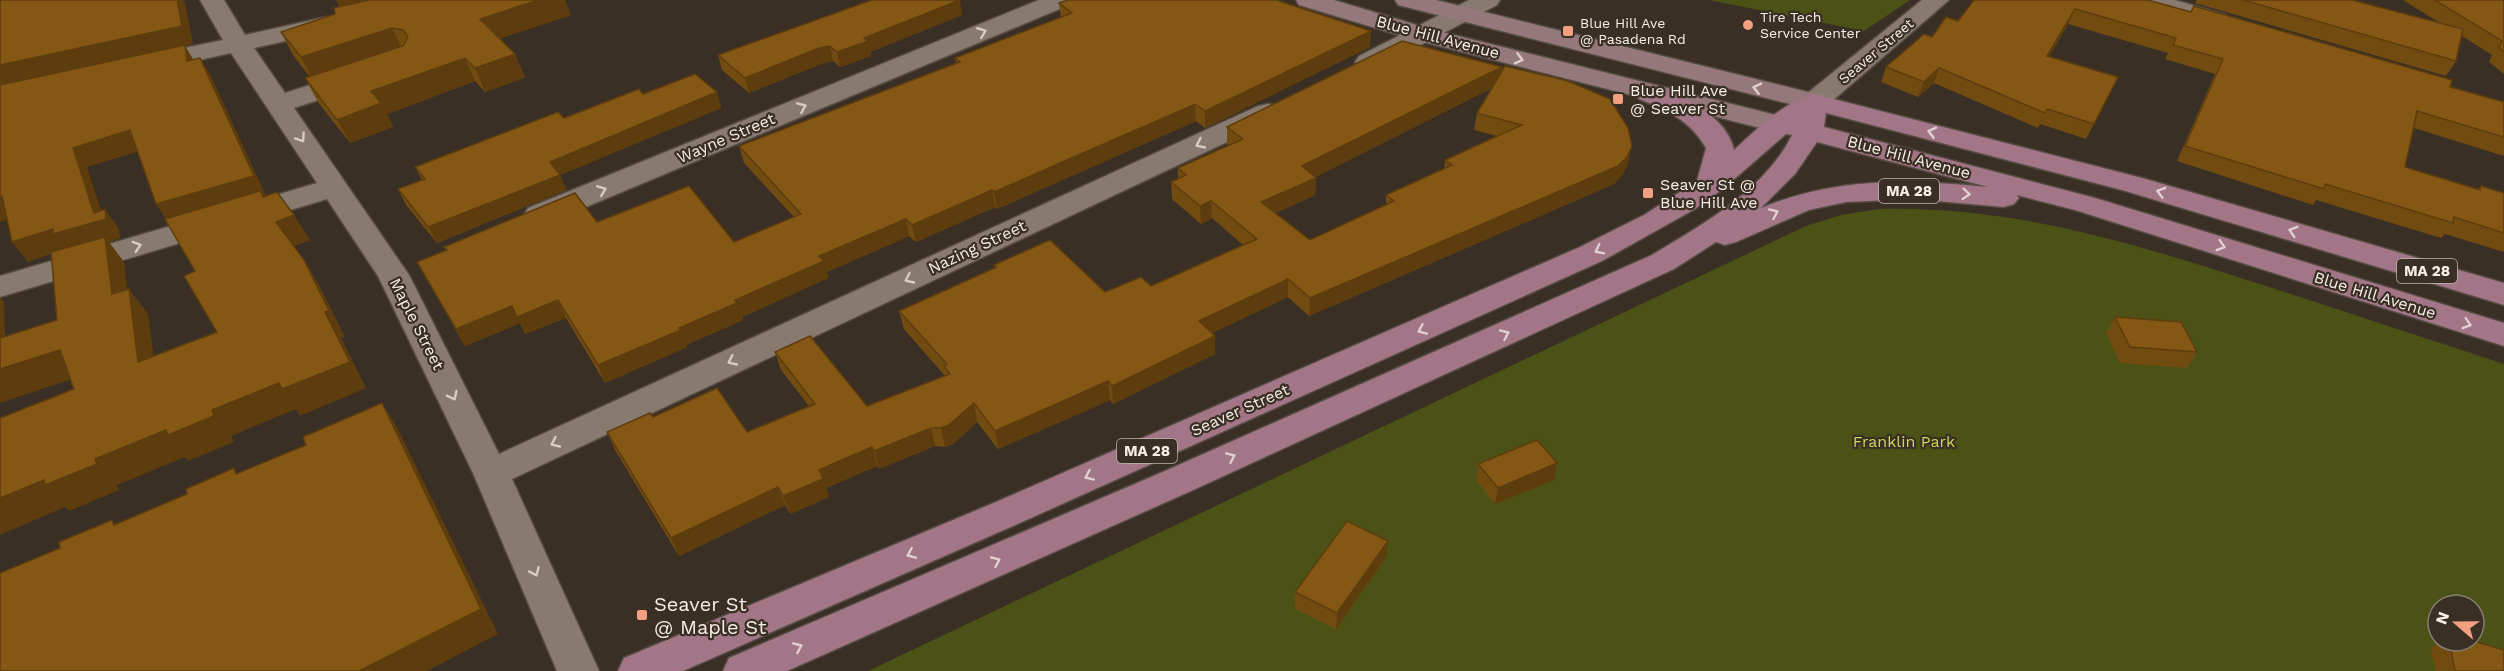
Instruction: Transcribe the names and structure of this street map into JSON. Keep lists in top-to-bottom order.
{
  "streets": {
    "main road": ["Blue Hill Avenue", "Seaver Street", "MA 28"],
    "street": ["Wayne Street", "Nazing Street", "Maple Street"]
  },
  "crossings": [
    ["Blue Hill Avenue", "Seaver Street"],
    ["Blue Hill Avenue", "MA 28"],
    ["Nazing Street", "Maple Street"]
  ],
  "one_way": [
    "Seaver Street",
    "Wayne Street",
    "Nazing Street",
    "Maple Street"
  ],
  "parks": ["Franklin Park"],
  "places": {
    "other": ["Tire Tech Service Center"],
    "transit": [
      "Blue Hill Ave @ Pasadena Rd",
      "Blue Hill Ave @ Seaver St",
      "Seaver St @ Blue Hill Ave",
      "Seaver St @ Maple St"
    ]
  },
  "north": "left"
}
